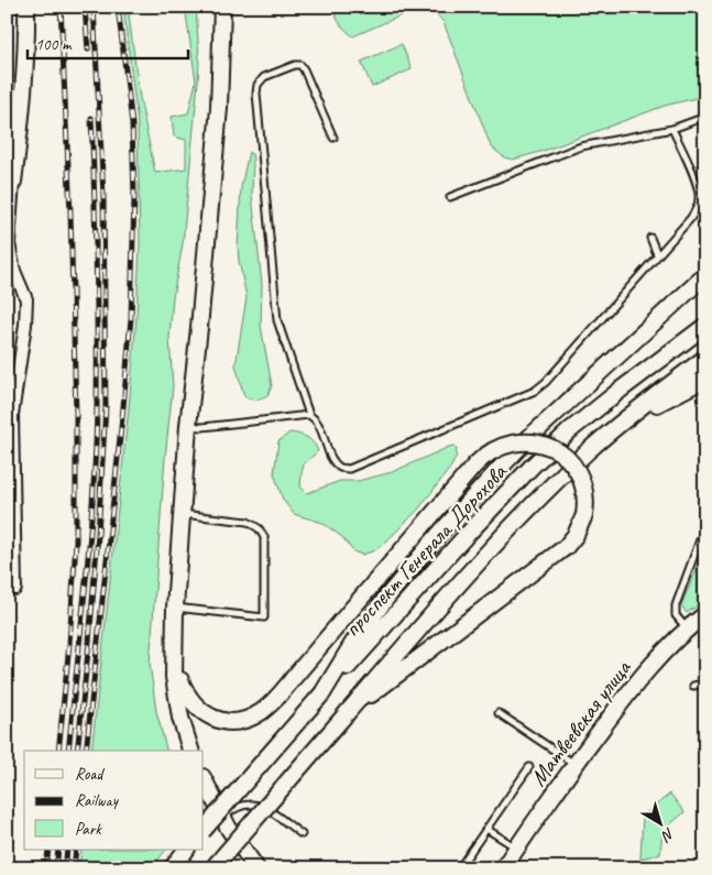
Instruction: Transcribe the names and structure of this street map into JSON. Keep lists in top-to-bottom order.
{
  "streets": {
    "street": ["проспект Генерала Дорохова", "Матвеевская улица"]
  },
  "legend": ["Road", "Railway", "Park"],
  "scale_bar": "100 m",
  "north": "bottom right"
}
